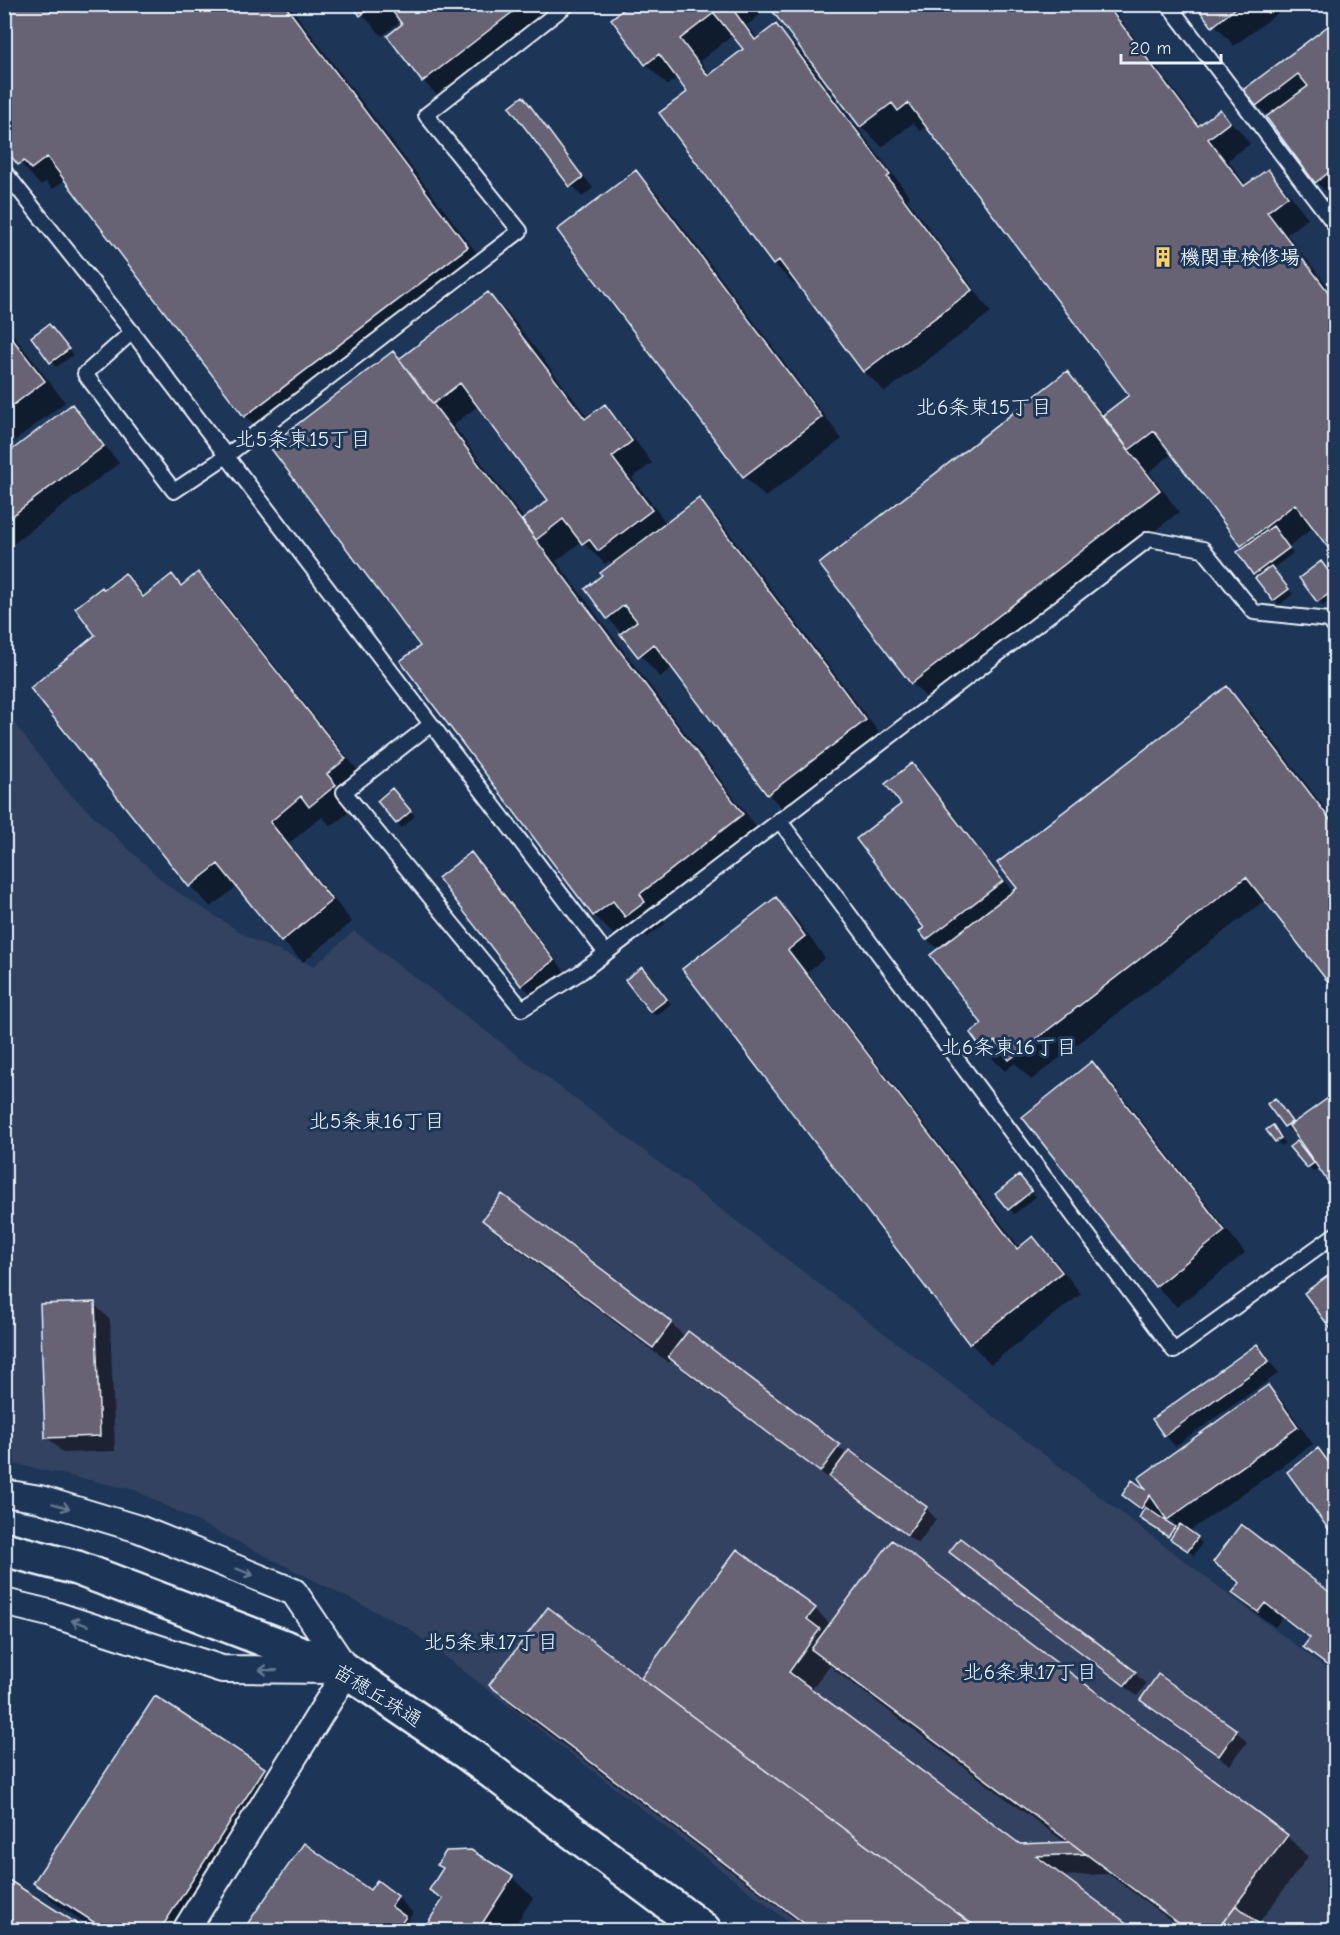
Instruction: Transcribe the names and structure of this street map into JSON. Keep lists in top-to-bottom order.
{
  "streets": {
    "street": ["苗穂丘珠通"]
  },
  "districts": [
    "北6条東15丁目",
    "北5条東15丁目",
    "北6条東16丁目",
    "北5条東16丁目",
    "北5条東17丁目",
    "北6条東17丁目"
  ],
  "places": {
    "building": ["機関車検修場"]
  },
  "scale_bar": "20 m"
}
